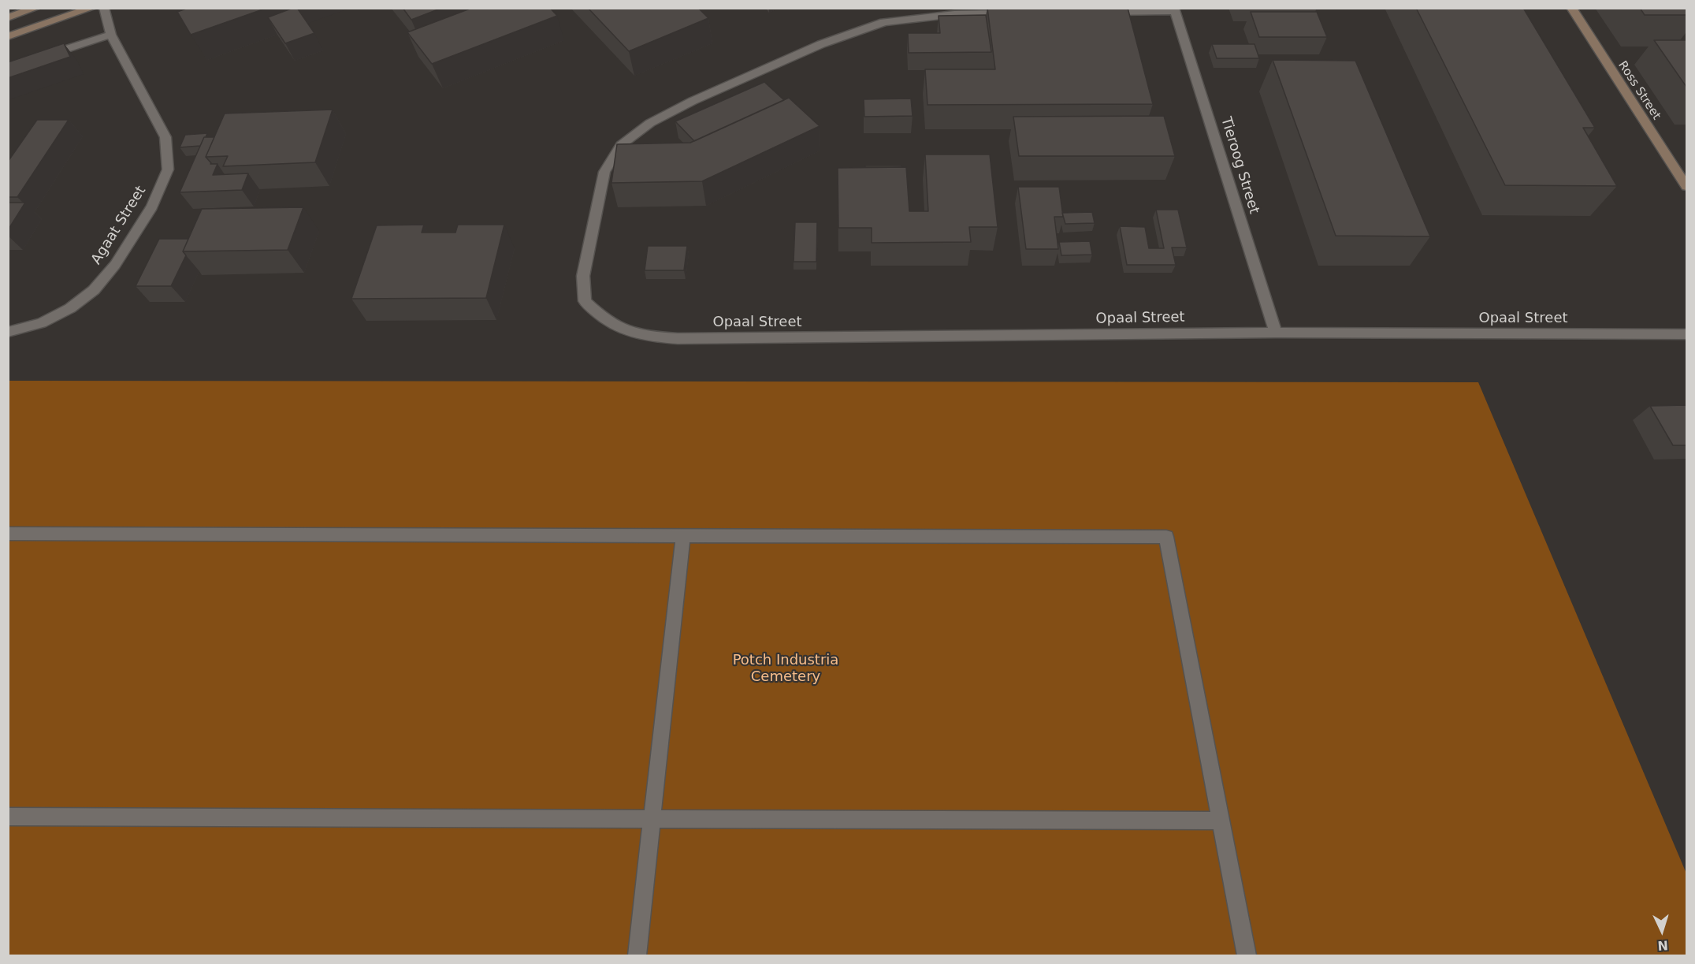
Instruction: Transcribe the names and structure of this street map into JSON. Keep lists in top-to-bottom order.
{
  "streets": {
    "street": [
      "Ross Street",
      "Tieroog Street",
      "Agaat Street",
      "Opaal Street"
    ]
  },
  "crossings": [
    ["Tieroog Street", "Opaal Street"]
  ],
  "parks": ["Potch Industria Cemetery"],
  "north": "bottom"
}
